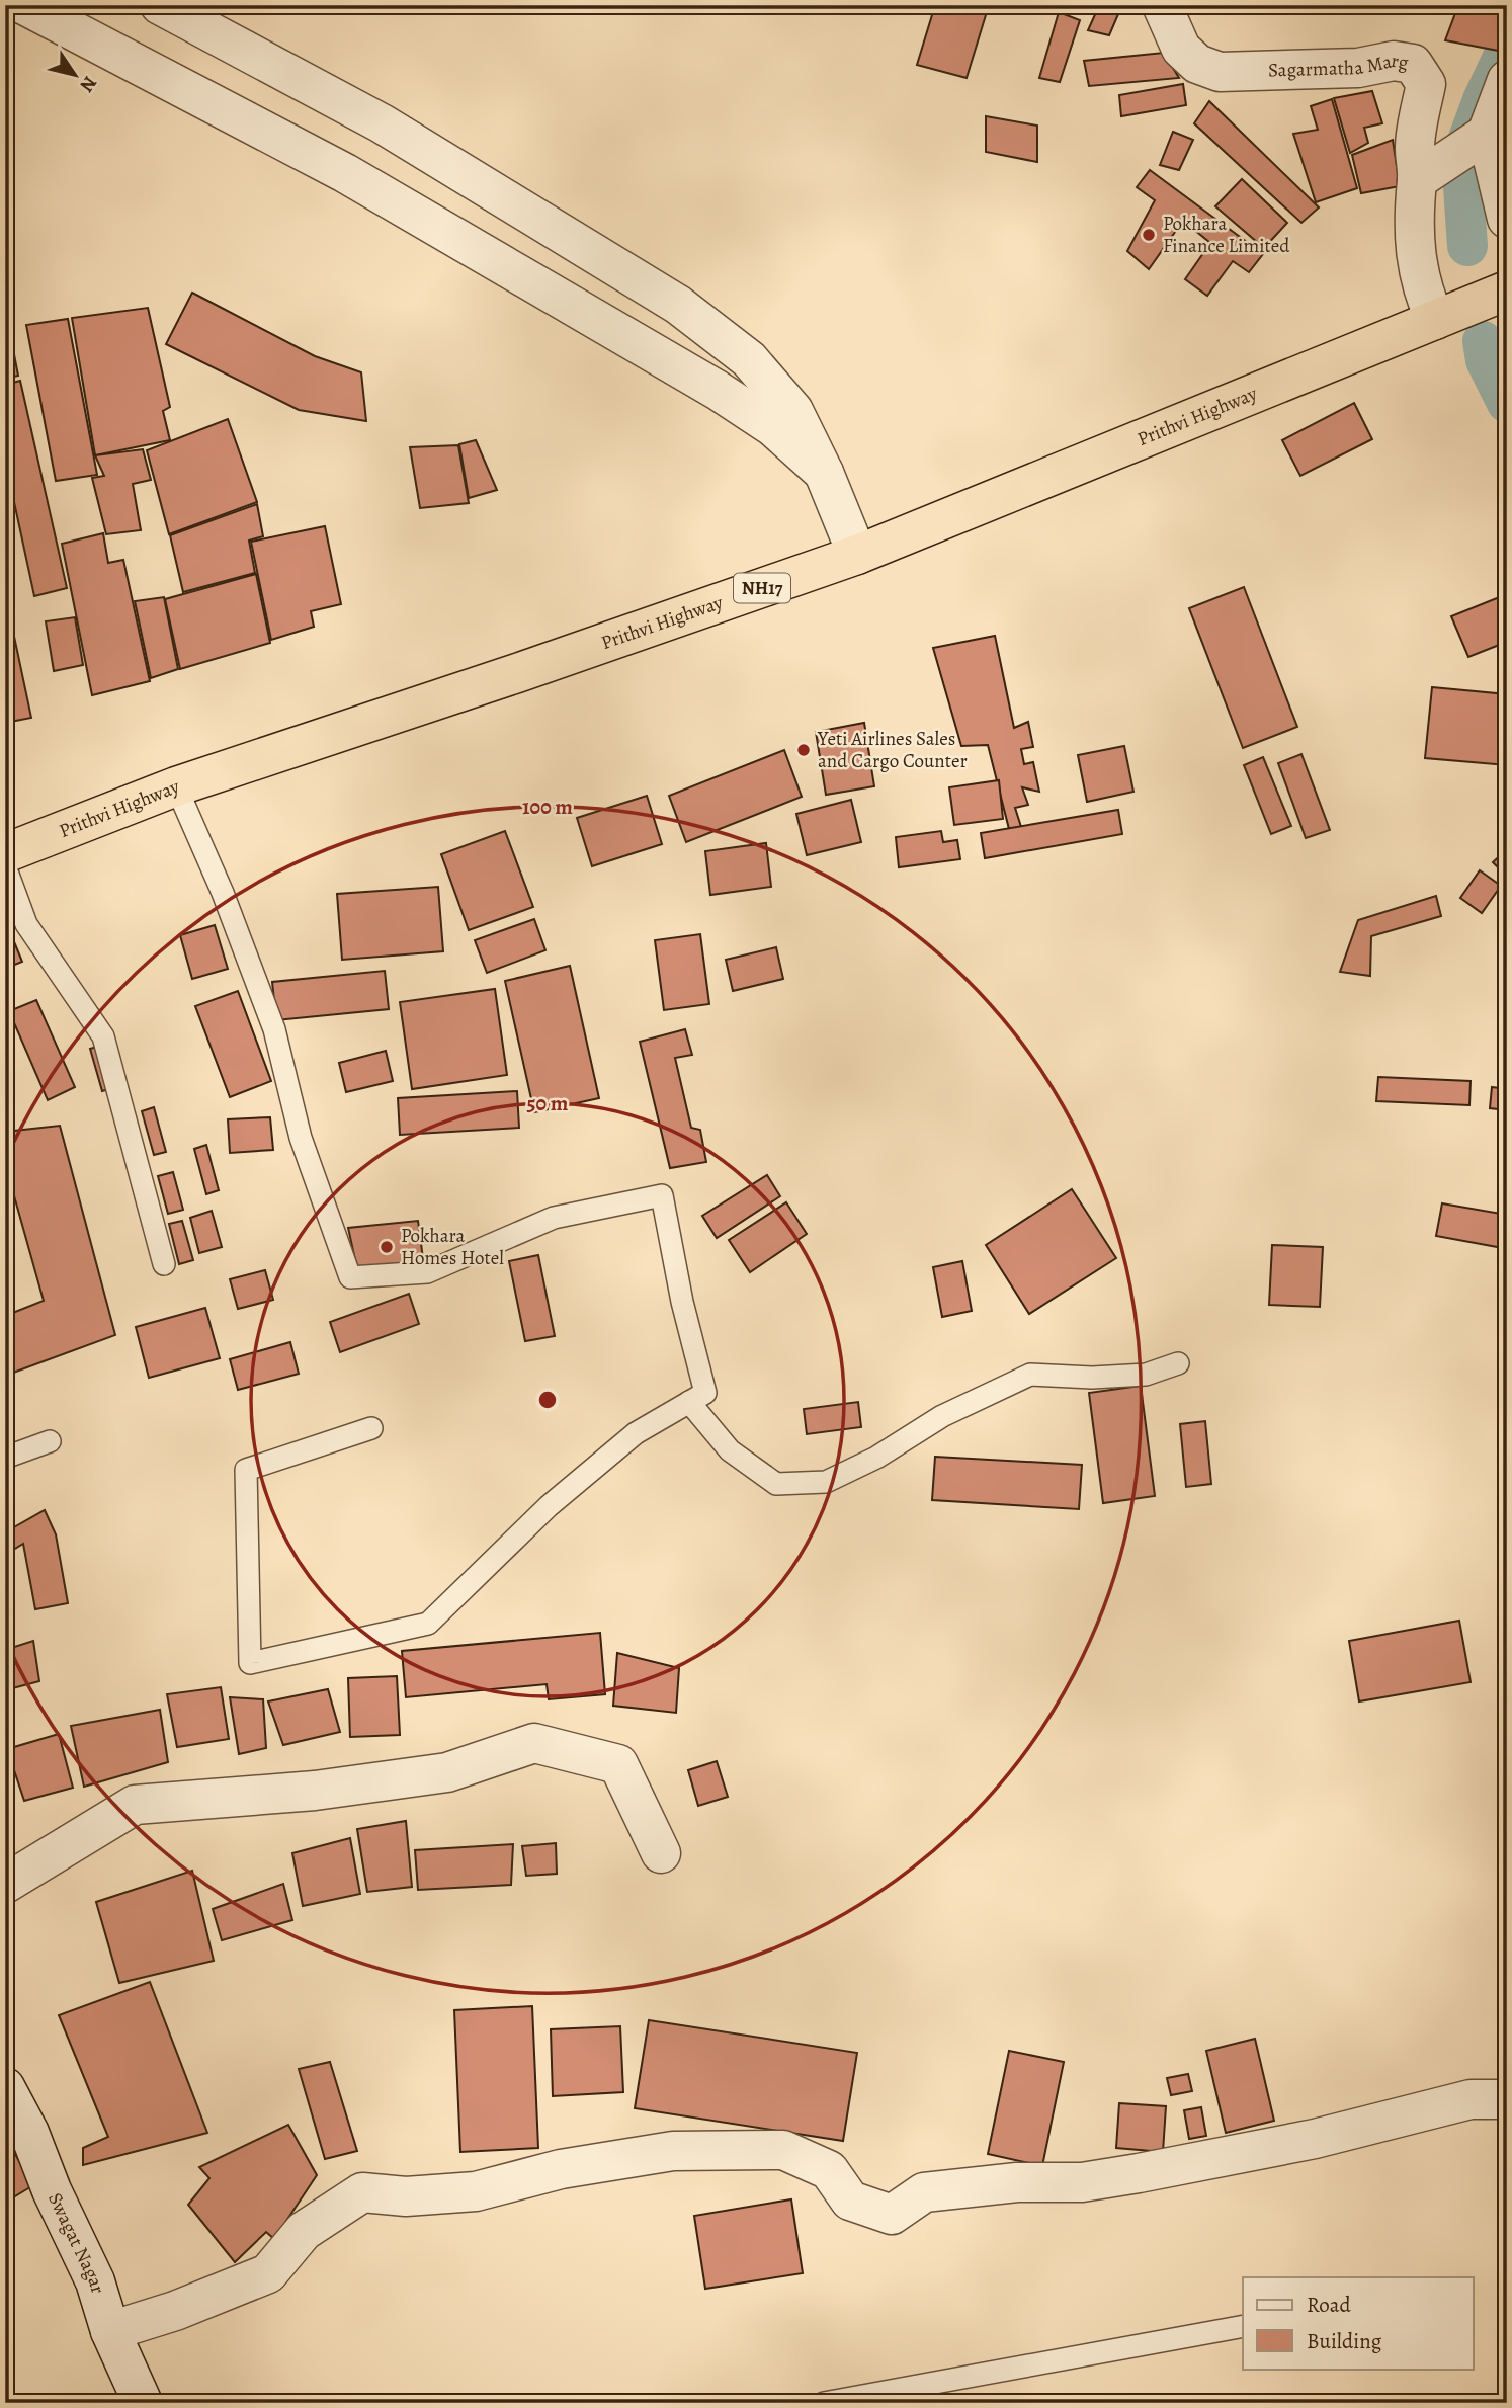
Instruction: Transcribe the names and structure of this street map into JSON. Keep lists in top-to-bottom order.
{
  "streets": {
    "highway": ["Prithvi Highway", "NH17"],
    "street": ["Sagarmatha Marg", "Swagat Nagar"]
  },
  "crossings": [
    ["Sagarmatha Marg", "Prithvi Highway"]
  ],
  "places": ["Pokhara Finance Limited", "Yeti Airlines Sales and Cargo Counter", "Pokhara Homes Hotel"],
  "legend": ["Road", "Building"],
  "north": "bottom right",
  "rings": ["100 m", "50 m"]
}
